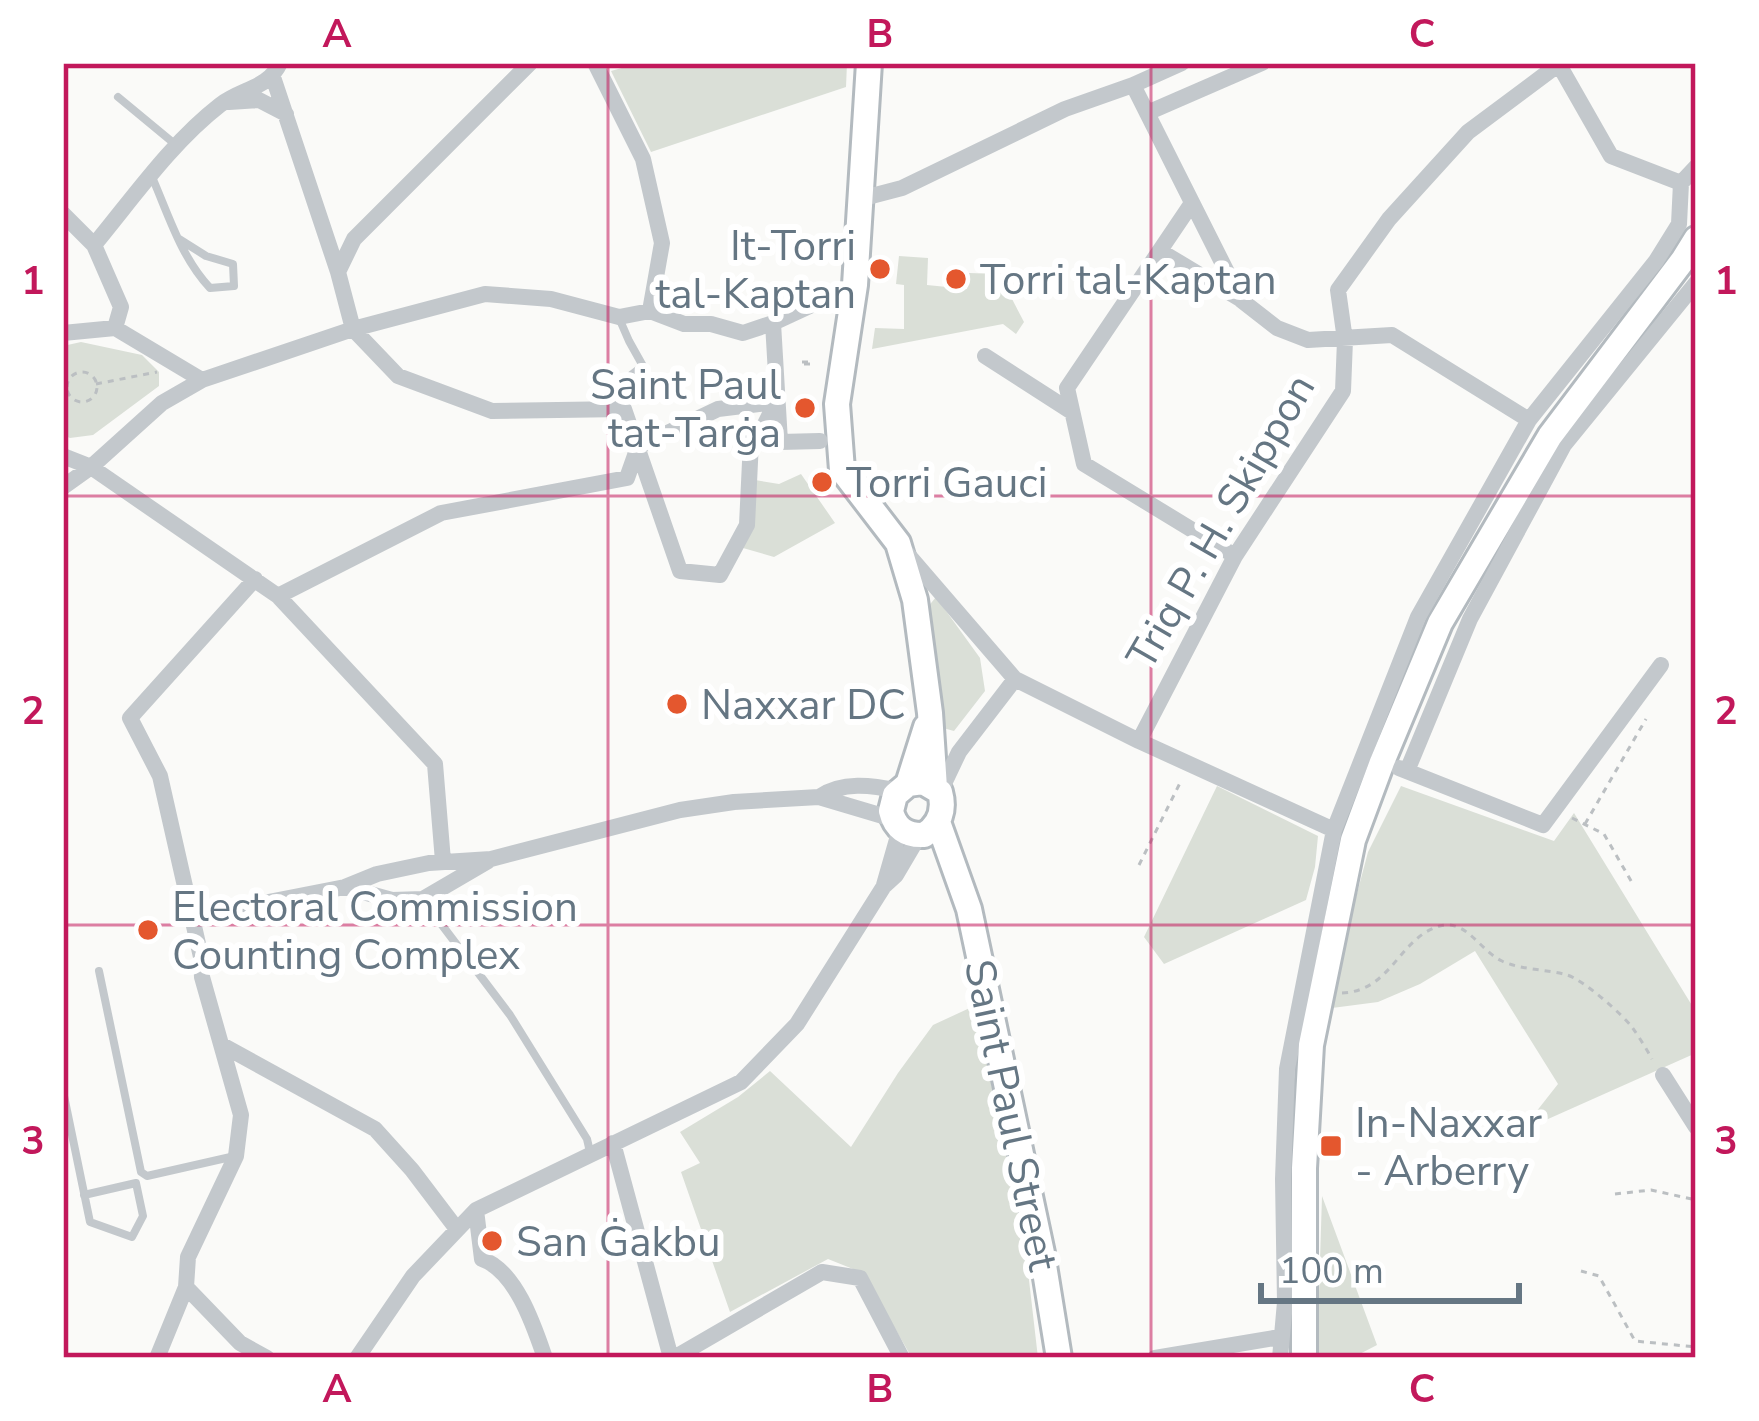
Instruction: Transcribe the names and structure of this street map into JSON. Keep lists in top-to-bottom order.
{
  "streets": {
    "main road": ["Saint Paul Street"],
    "street": ["Triq P. H. Skippon"]
  },
  "places": {
    "other": [
      "It-Torri tal-Kaptan",
      "Torri tal-Kaptan",
      "Saint Paul tat-Tarġa",
      "Torri Gauci",
      "Naxxar DC",
      "Electoral Commission Counting Complex",
      "San Ġakbu"
    ],
    "transit": ["In-Naxxar - Arberry"]
  },
  "scale_bar": "100 m",
  "grid": {
    "columns": ["A", "B", "C"],
    "rows": ["1", "2", "3"]
  }
}
